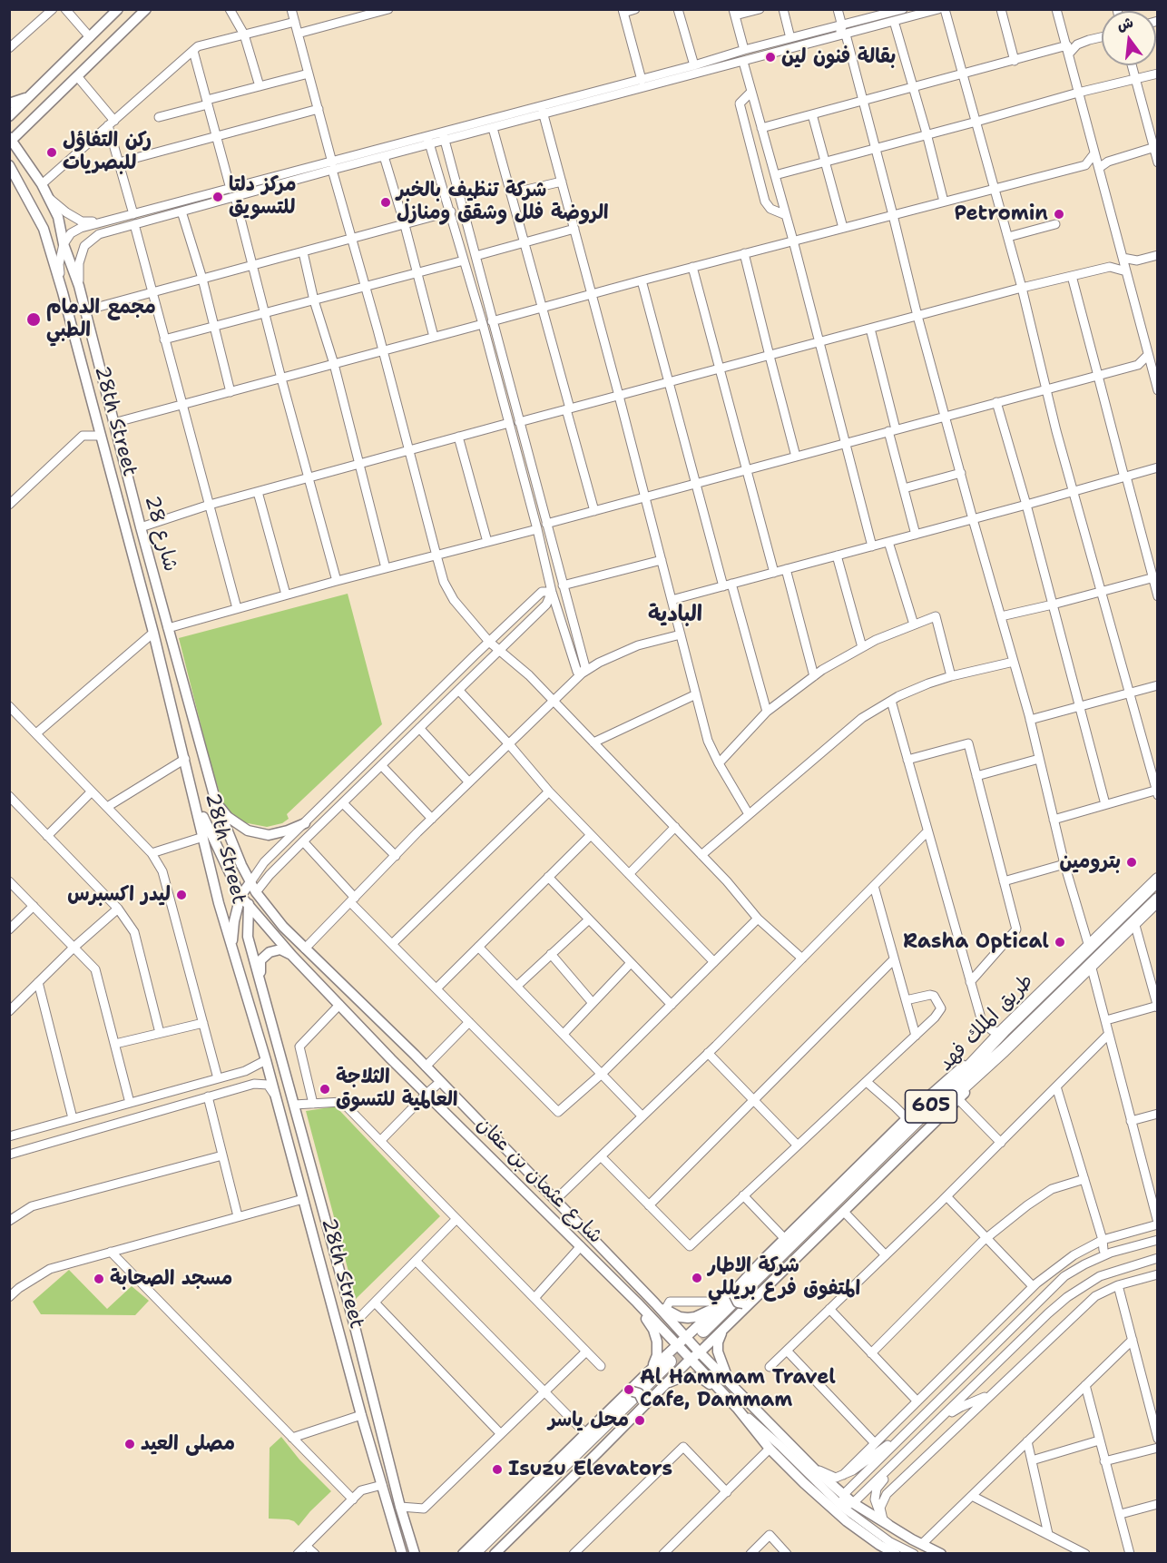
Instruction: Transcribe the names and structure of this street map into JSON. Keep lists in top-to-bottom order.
{
  "streets": {
    "highway": ["طريق الملك فهد", "605"],
    "main road": ["28th Street", "شارع 28", "شارع عثمان بن عفان"]
  },
  "crossings": [
    ["28th Street", "شارع عثمان بن عفان"],
    ["شارع 28", "شارع عثمان بن عفان"]
  ],
  "districts": ["البادية"],
  "places": [
    "بقالة فنون لين",
    "ركن التفاؤل للبصريات",
    "مركز دلتا للتسويق",
    "شركة تنظيف بالخبر الروضة فلل وشقق ومنازل",
    "Petromin",
    "مجمع الدمام الطبي",
    "بترومين",
    "ليدر اكسبرس",
    "Rasha Optical",
    "الثلاجة العالمية للتسوق",
    "شركة الاطار المتفوق فرع بريللي",
    "مسجد الصحابة",
    "Al Hammam Travel Cafe, Dammam",
    "محل ياسر",
    "مصلى العيد",
    "Isuzu Elevators"
  ],
  "north": "top"
}
